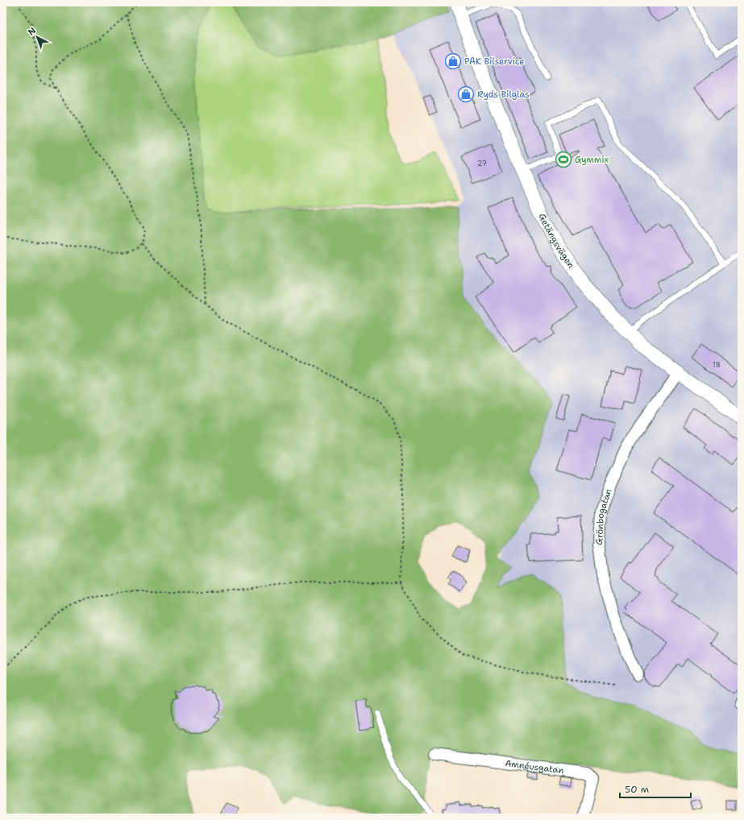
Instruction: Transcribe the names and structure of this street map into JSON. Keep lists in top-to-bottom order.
{
  "streets": {
    "street": ["Getängsvägen", "Grönbogatan", "Amnéusgatan"]
  },
  "crossings": [
    ["Getängsvägen", "Grönbogatan"]
  ],
  "places": {
    "shop": ["PAK Bilservice", "Ryds Bilglas"],
    "sports": ["Gymmix"]
  },
  "house_numbers": ["27", "18"],
  "scale_bar": "50 m",
  "north": "top left"
}
